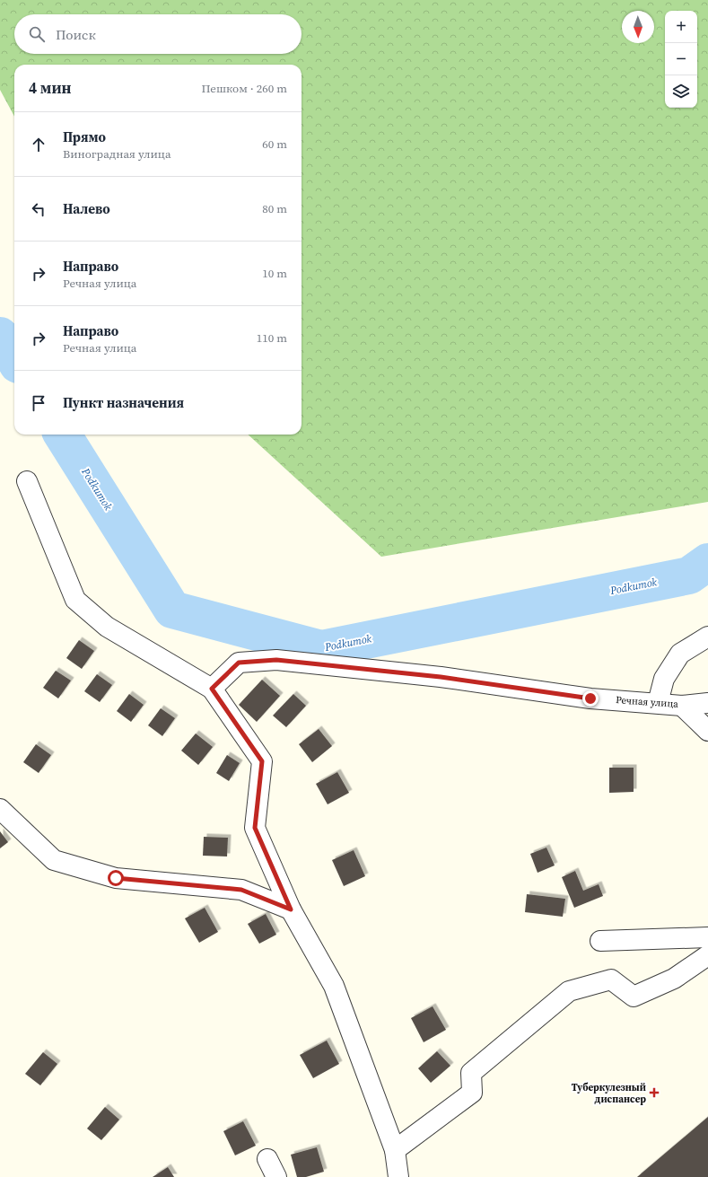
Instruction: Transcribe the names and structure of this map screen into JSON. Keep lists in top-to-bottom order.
{
  "streets": {
    "street": ["Речная улица"]
  },
  "water": ["Podkumok"],
  "places": {
    "health": ["Туберкулезный диспансер"]
  },
  "north": "bottom",
  "page": {
    "map_buttons": ["+", "−"],
    "search": "Поиск",
    "heading": ["4 мин", "Пешком · 260 m"],
    "list": [
      ["Прямо", "Виноградная улица", "60 m"],
      ["Налево", "80 m"],
      ["Направо", "Речная улица", "10 m"],
      ["Направо", "Речная улица", "110 m"],
      "Пункт назначения"
    ]
  }
}
